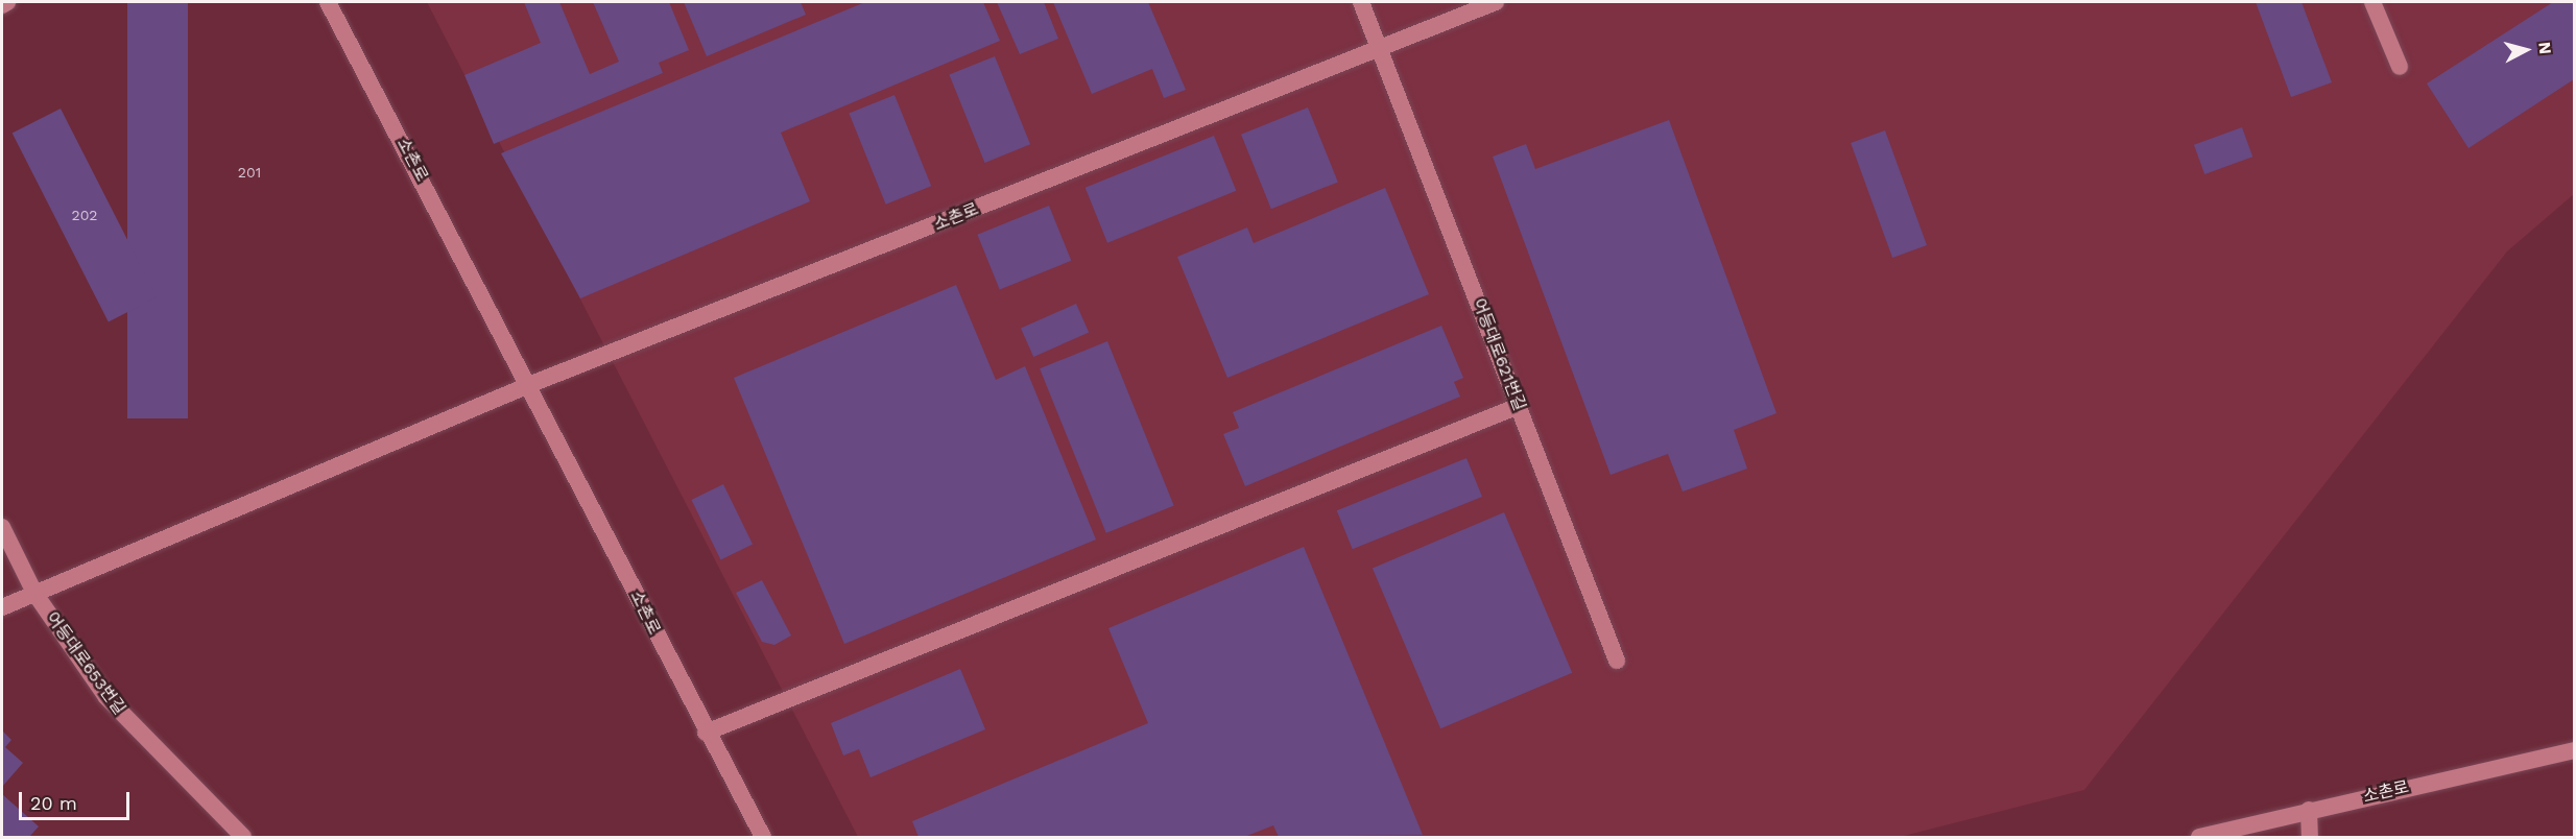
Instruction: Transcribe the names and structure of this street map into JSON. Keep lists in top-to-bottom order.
{
  "streets": {
    "street": ["소촌로", "어등대로621번길", "어등대로653번길"]
  },
  "crossings": [
    ["소촌로", "어등대로621번길"]
  ],
  "house_numbers": ["201", "202"],
  "scale_bar": "20 m",
  "north": "right"
}
